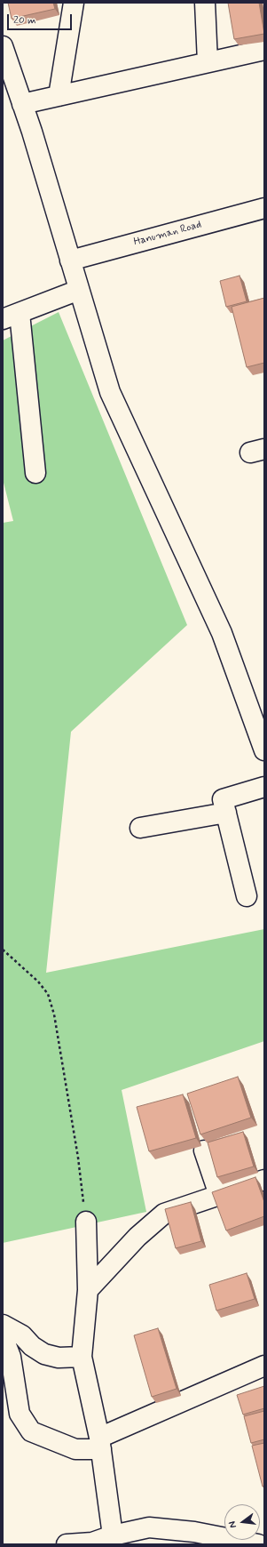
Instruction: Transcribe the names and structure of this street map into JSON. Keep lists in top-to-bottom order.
{
  "streets": {
    "street": ["Hanuman Road"]
  },
  "scale_bar": "20 m",
  "north": "left"
}
